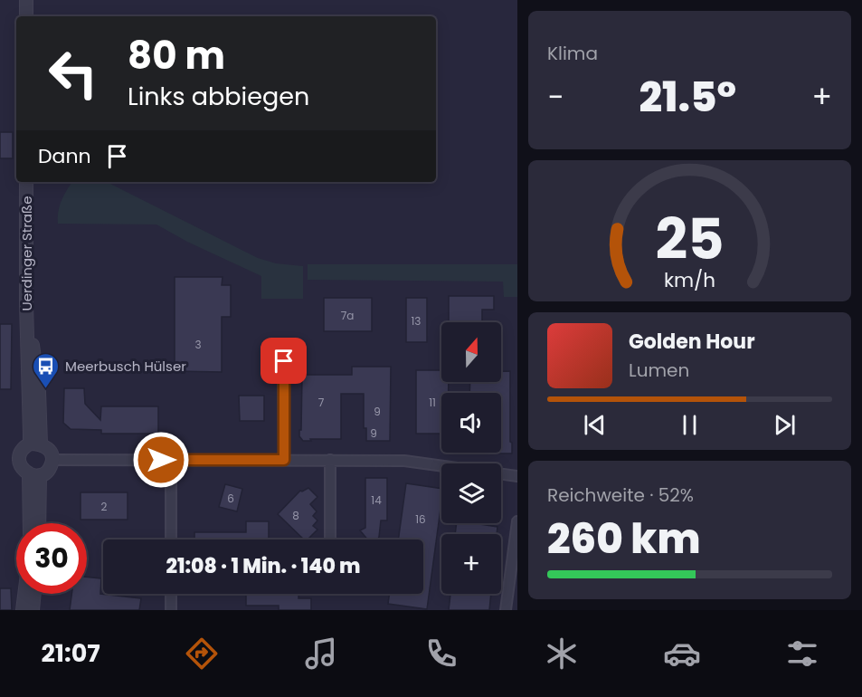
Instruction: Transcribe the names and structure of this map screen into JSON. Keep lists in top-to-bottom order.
{
  "streets": {
    "street": ["Uerdinger Straße"]
  },
  "places": {
    "bus stop": ["Meerbusch Hülser"]
  },
  "house_numbers": [
    "7a",
    "13",
    "3",
    "7",
    "11",
    "9",
    "9",
    "6",
    "14",
    "2",
    "8",
    "16"
  ],
  "north": "top",
  "page": {
    "tile": [
      "Klima",
      ["Reichweite · 52%", "260 km"]
    ],
    "turn": ["80 m", "Links abbiegen"],
    "heat": ["−", "21.5°", "+"],
    "then": "Dann",
    "map_buttons": "+",
    "song": ["Golden Hour", "Lumen"],
    "limit": "30",
    "trip": "21:08 · 1 Min. · 140 m",
    "tabs": "21:07",
    "gauge": ["25", "km/h"]
  }
}
